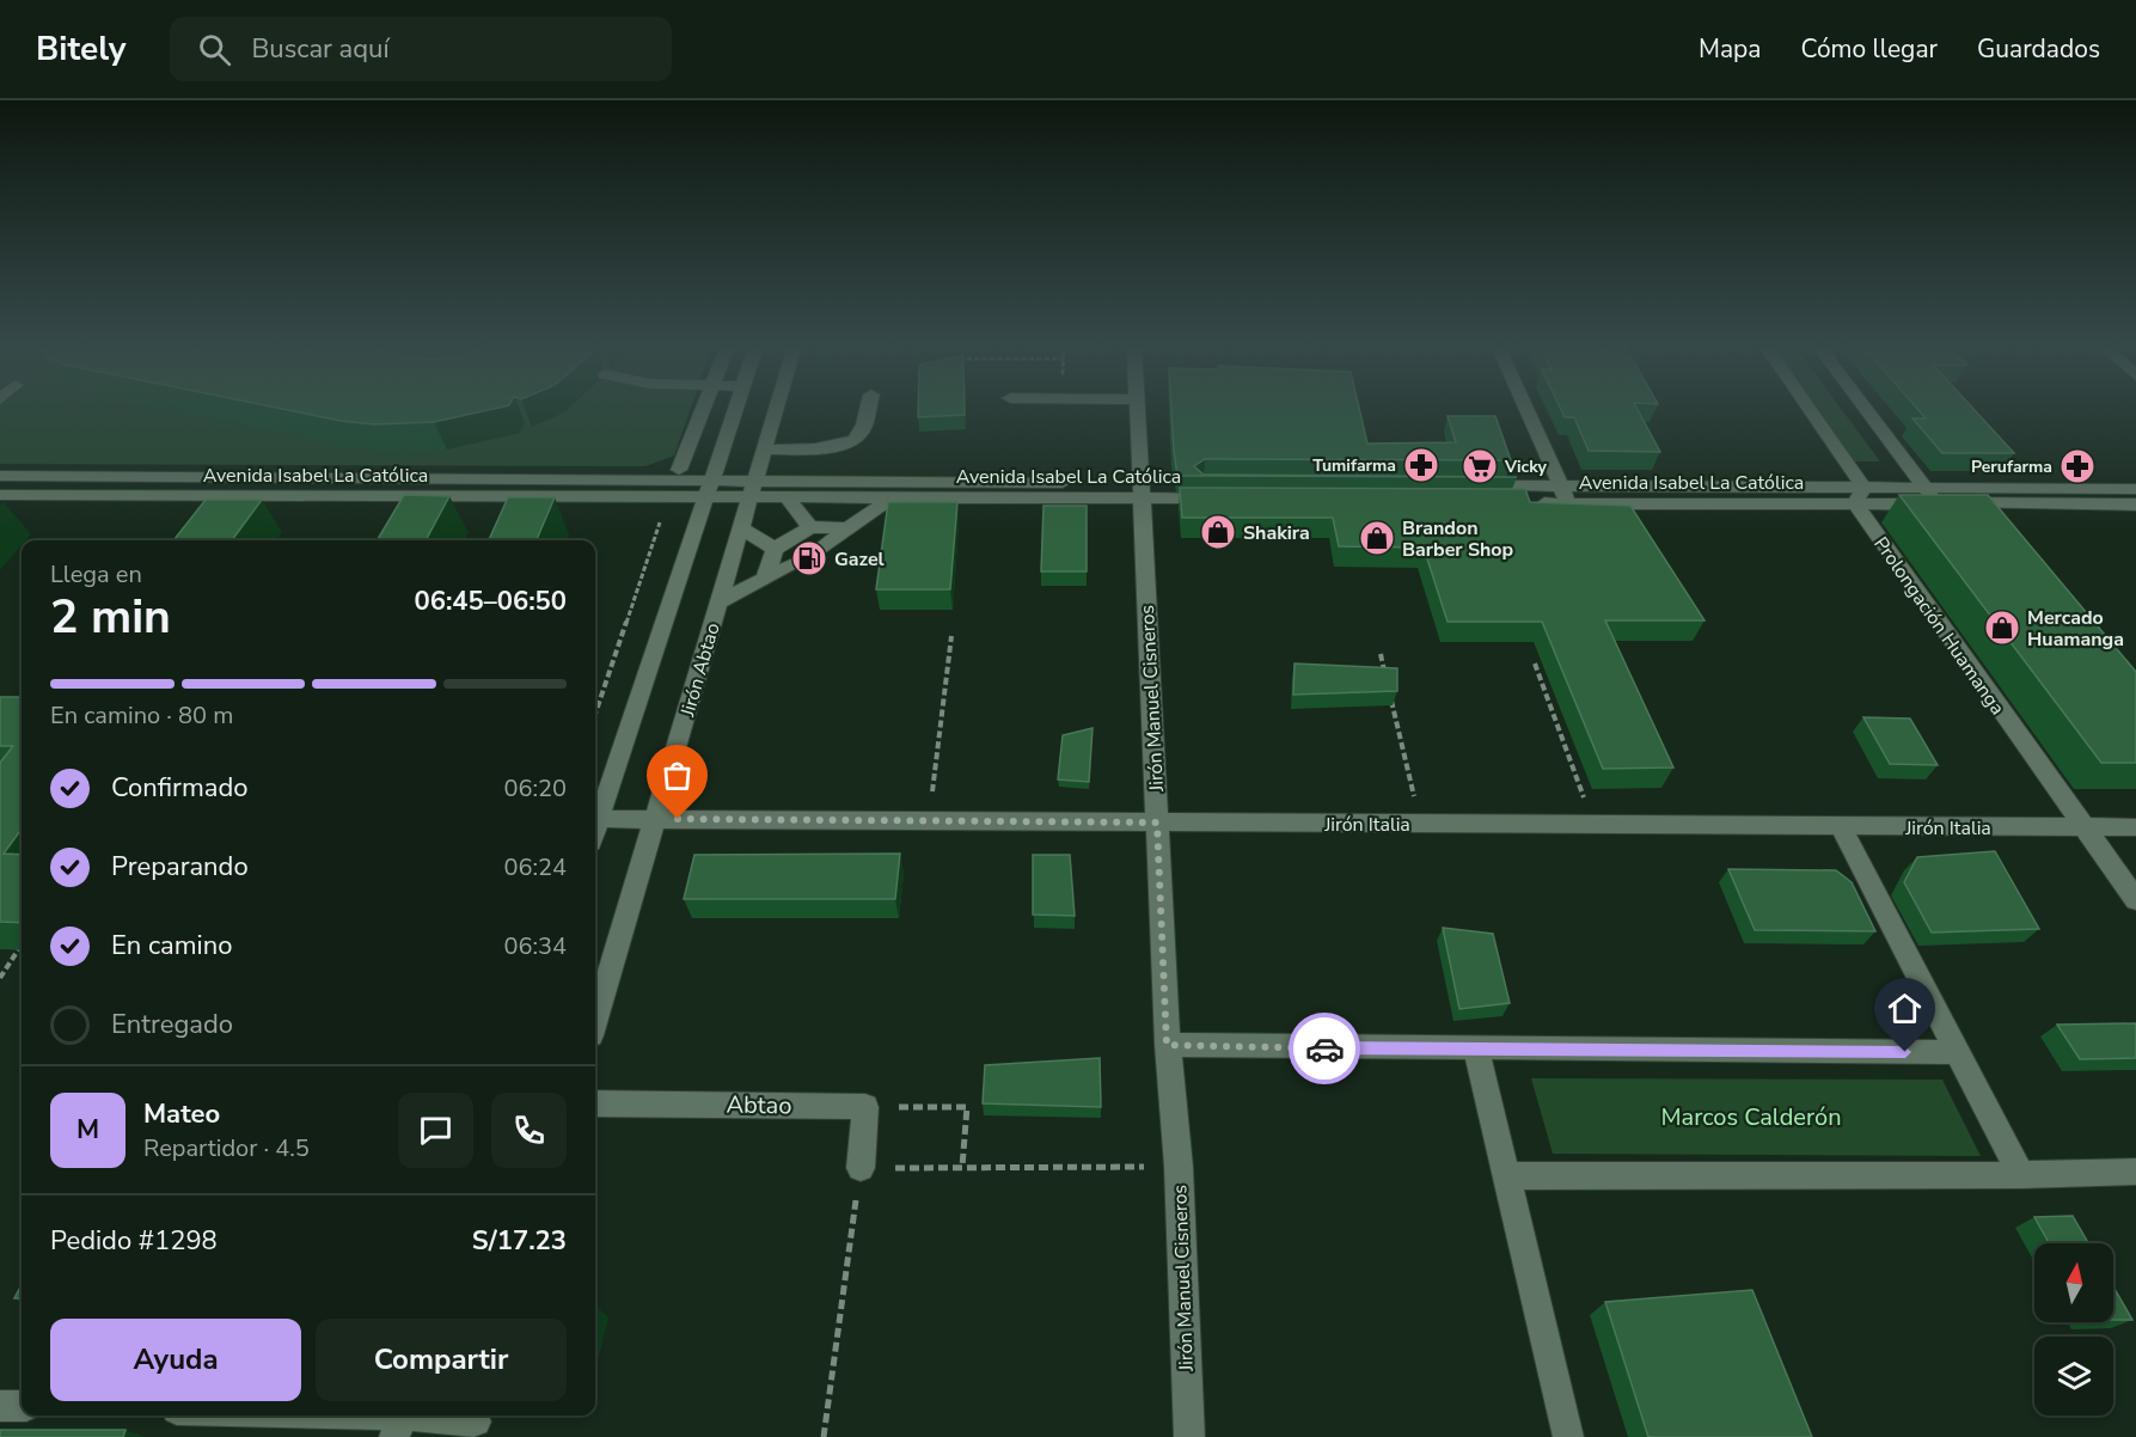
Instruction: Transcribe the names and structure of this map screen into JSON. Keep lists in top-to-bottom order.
{
  "streets": {
    "street": [
      "Avenida Isabel La Católica",
      "Prolongación Huamanga",
      "Jirón Abtao",
      "Jirón Manuel Cisneros",
      "Jirón Italia",
      "Abtao"
    ]
  },
  "crossings": [
    ["Avenida Isabel La Católica", "Prolongación Huamanga"],
    ["Avenida Isabel La Católica", "Jirón Abtao"],
    ["Avenida Isabel La Católica", "Jirón Manuel Cisneros"],
    ["Prolongación Huamanga", "Jirón Italia"],
    ["Jirón Abtao", "Jirón Italia"],
    ["Jirón Manuel Cisneros", "Jirón Italia"]
  ],
  "parks": ["Marcos Calderón"],
  "places": {
    "pharmacy": ["Tumifarma", "Perufarma"],
    "supermarket": ["Vicky"],
    "shop": ["Shakira", "Brandon Barber Shop", "Mercado Huamanga"],
    "fuel station": ["Gazel"]
  },
  "north": "top",
  "page": {
    "header": "Bitely",
    "search": "Buscar aquí",
    "nav": ["Mapa", "Cómo llegar", "Guardados"],
    "heading": ["2 min", "Llega en", "06:45–06:50"],
    "panel": [
      "Mateo",
      "Repartidor · 4.5",
      "Pedido #1298",
      "S/17.23"
    ],
    "bar": "En camino · 80 m",
    "list": [
      ["Confirmado", "06:20"],
      ["Preparando", "06:24"],
      ["En camino", "06:34"],
      "Entregado"
    ],
    "round": "M",
    "buttons": ["Ayuda", "Compartir"]
  }
}
